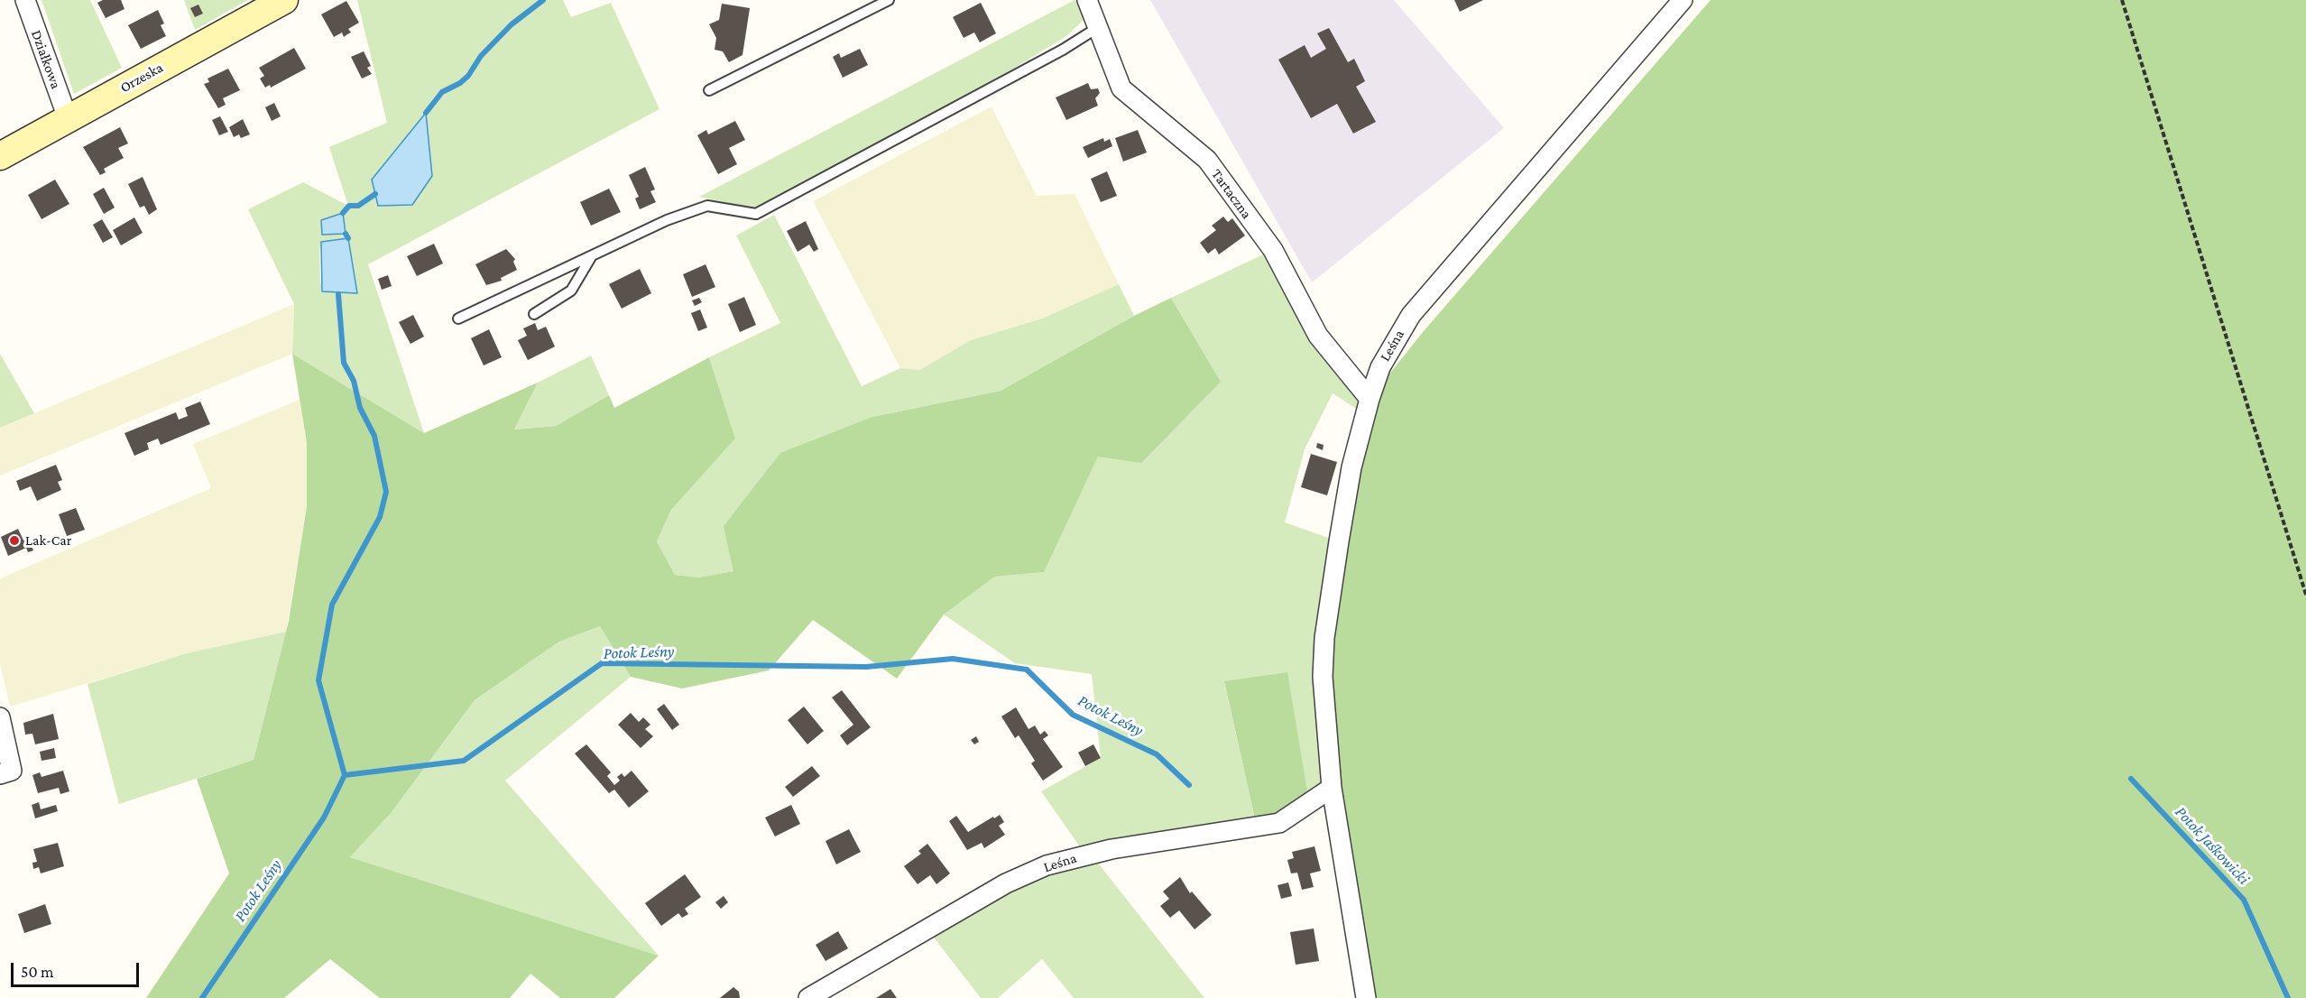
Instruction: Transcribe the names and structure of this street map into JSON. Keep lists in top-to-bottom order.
{
  "streets": {
    "street": [
      "Działkowa",
      "Orzeska",
      "Tartaczna",
      "Leśna"
    ]
  },
  "crossings": [
    ["Działkowa", "Orzeska"],
    ["Tartaczna", "Leśna"]
  ],
  "water": ["Potok Leśny", "Potok Jaśkowicki"],
  "places": ["Lak-Car"],
  "scale_bar": "50 m"
}
